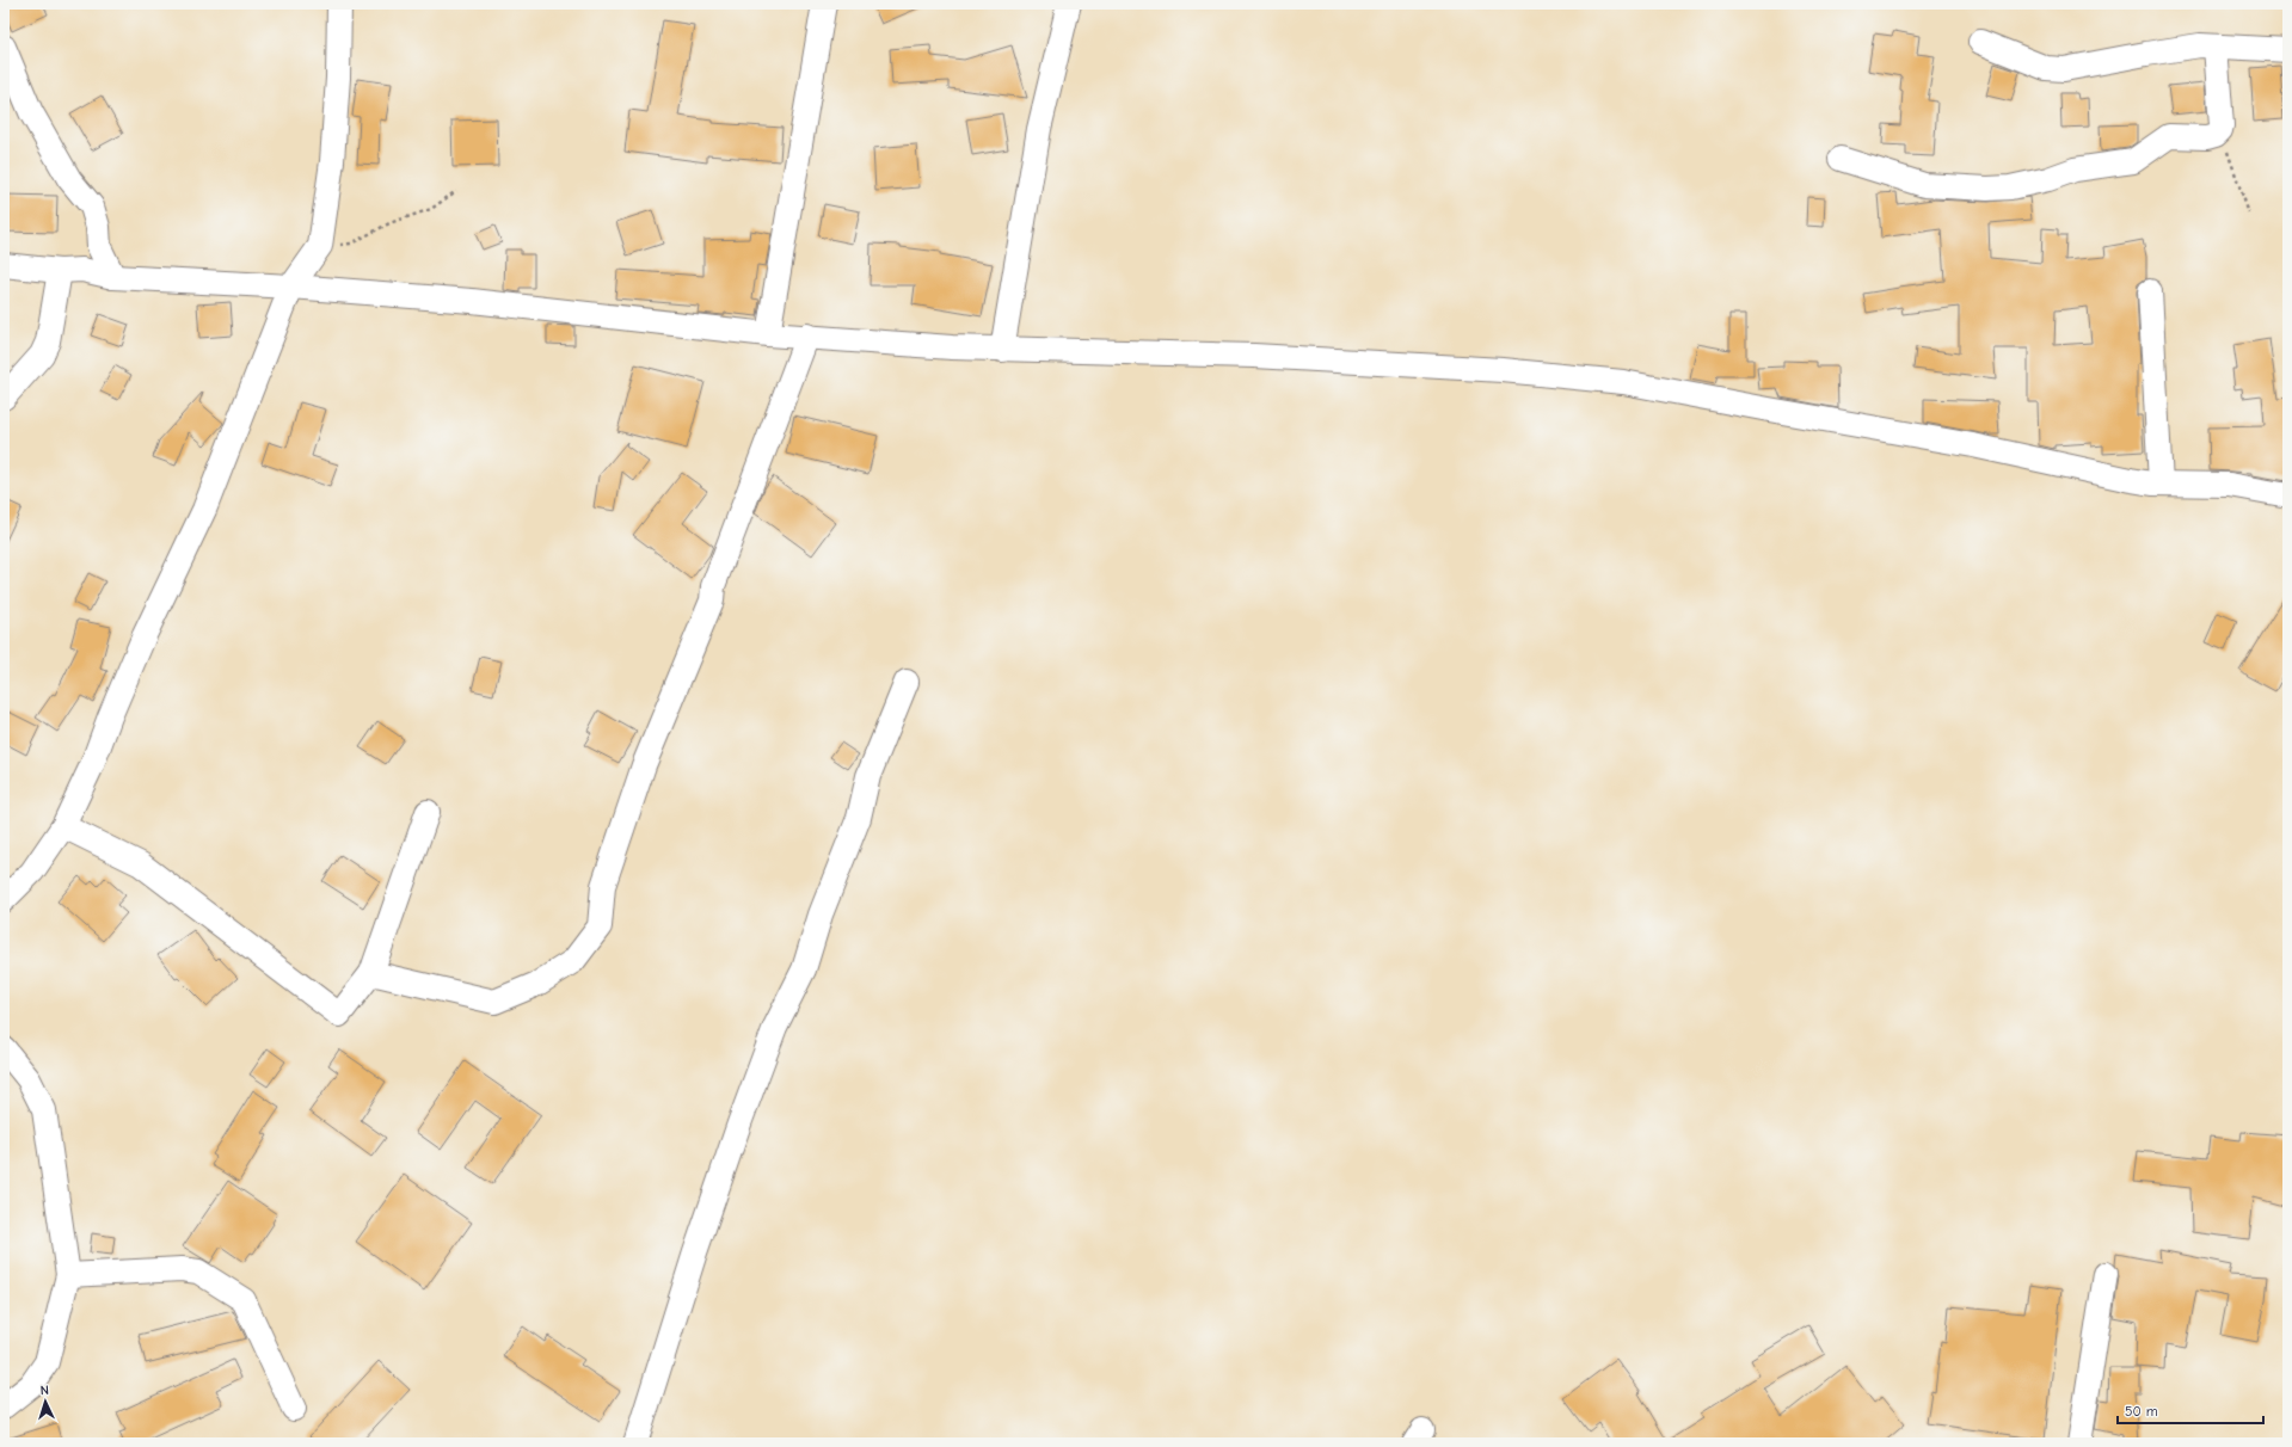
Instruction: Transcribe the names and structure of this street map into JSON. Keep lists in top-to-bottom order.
{
  "scale_bar": "50 m",
  "north": "top"
}
